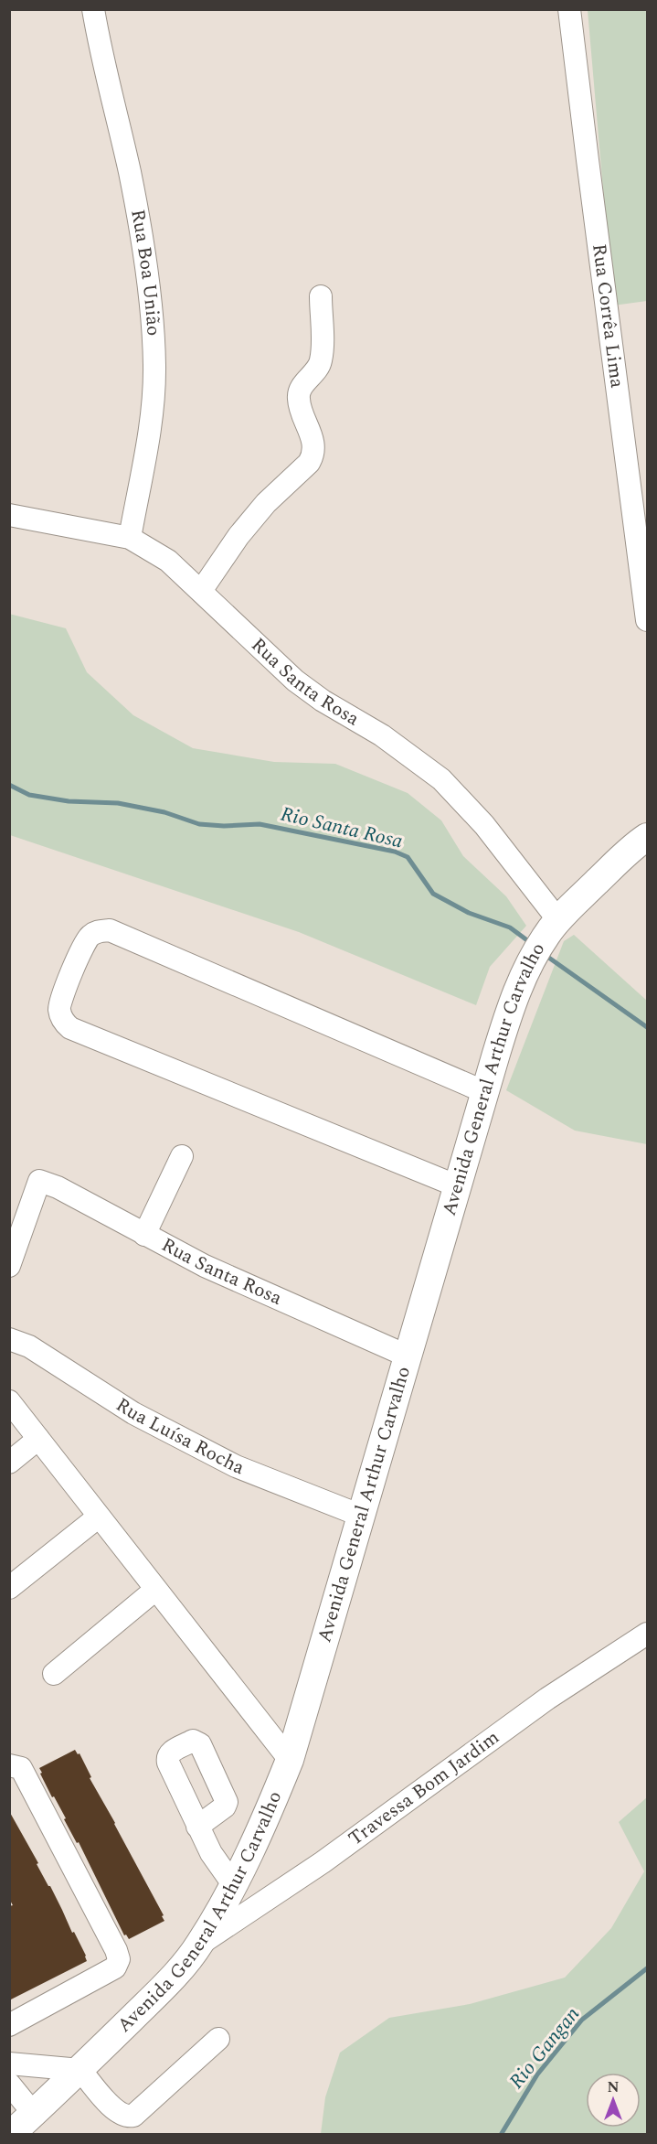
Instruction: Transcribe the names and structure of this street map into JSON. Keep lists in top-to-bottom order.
{
  "streets": {
    "main road": ["Avenida General Arthur Carvalho"],
    "street": [
      "Rua Boa União",
      "Rua Corrêa Lima",
      "Rua Santa Rosa",
      "Rua Luísa Rocha",
      "Travessa Bom Jardim"
    ]
  },
  "crossings": [
    ["Rua Boa União", "Rua Santa Rosa"],
    ["Rua Santa Rosa", "Avenida General Arthur Carvalho"],
    ["Avenida General Arthur Carvalho", "Rua Luísa Rocha"],
    ["Avenida General Arthur Carvalho", "Travessa Bom Jardim"]
  ],
  "water": ["Rio Santa Rosa", "Rio Gangan"],
  "north": "top"
}
